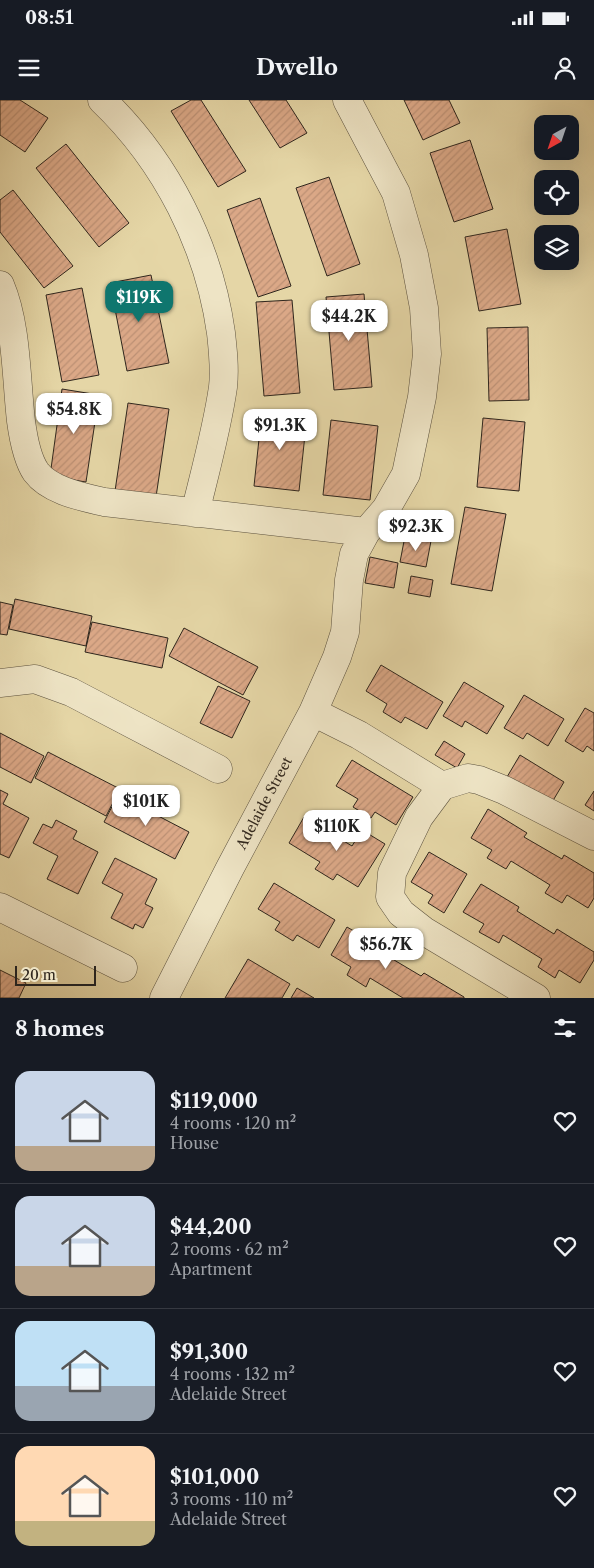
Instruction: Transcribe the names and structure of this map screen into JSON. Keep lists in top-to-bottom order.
{
  "streets": {
    "street": ["Adelaide Street"]
  },
  "scale_bar": "20 m",
  "north": "bottom left",
  "page": {
    "status": "08:51",
    "header": "Dwello",
    "price": [
      "$119K",
      "$44.2K",
      "$54.8K",
      "$91.3K",
      "$92.3K",
      "$101K",
      "$110K",
      "$56.7K"
    ],
    "scale": "20 m",
    "heading": "8 homes",
    "list": [
      {
        "name": "$119,000",
        "note": "4 rooms · 120 m² · House"
      },
      {
        "name": "$44,200",
        "note": "2 rooms · 62 m² · Apartment"
      },
      {
        "name": "$91,300",
        "note": "4 rooms · 132 m² · Adelaide Street"
      },
      {
        "name": "$101,000",
        "note": "3 rooms · 110 m² · Adelaide Street"
      }
    ]
  }
}
